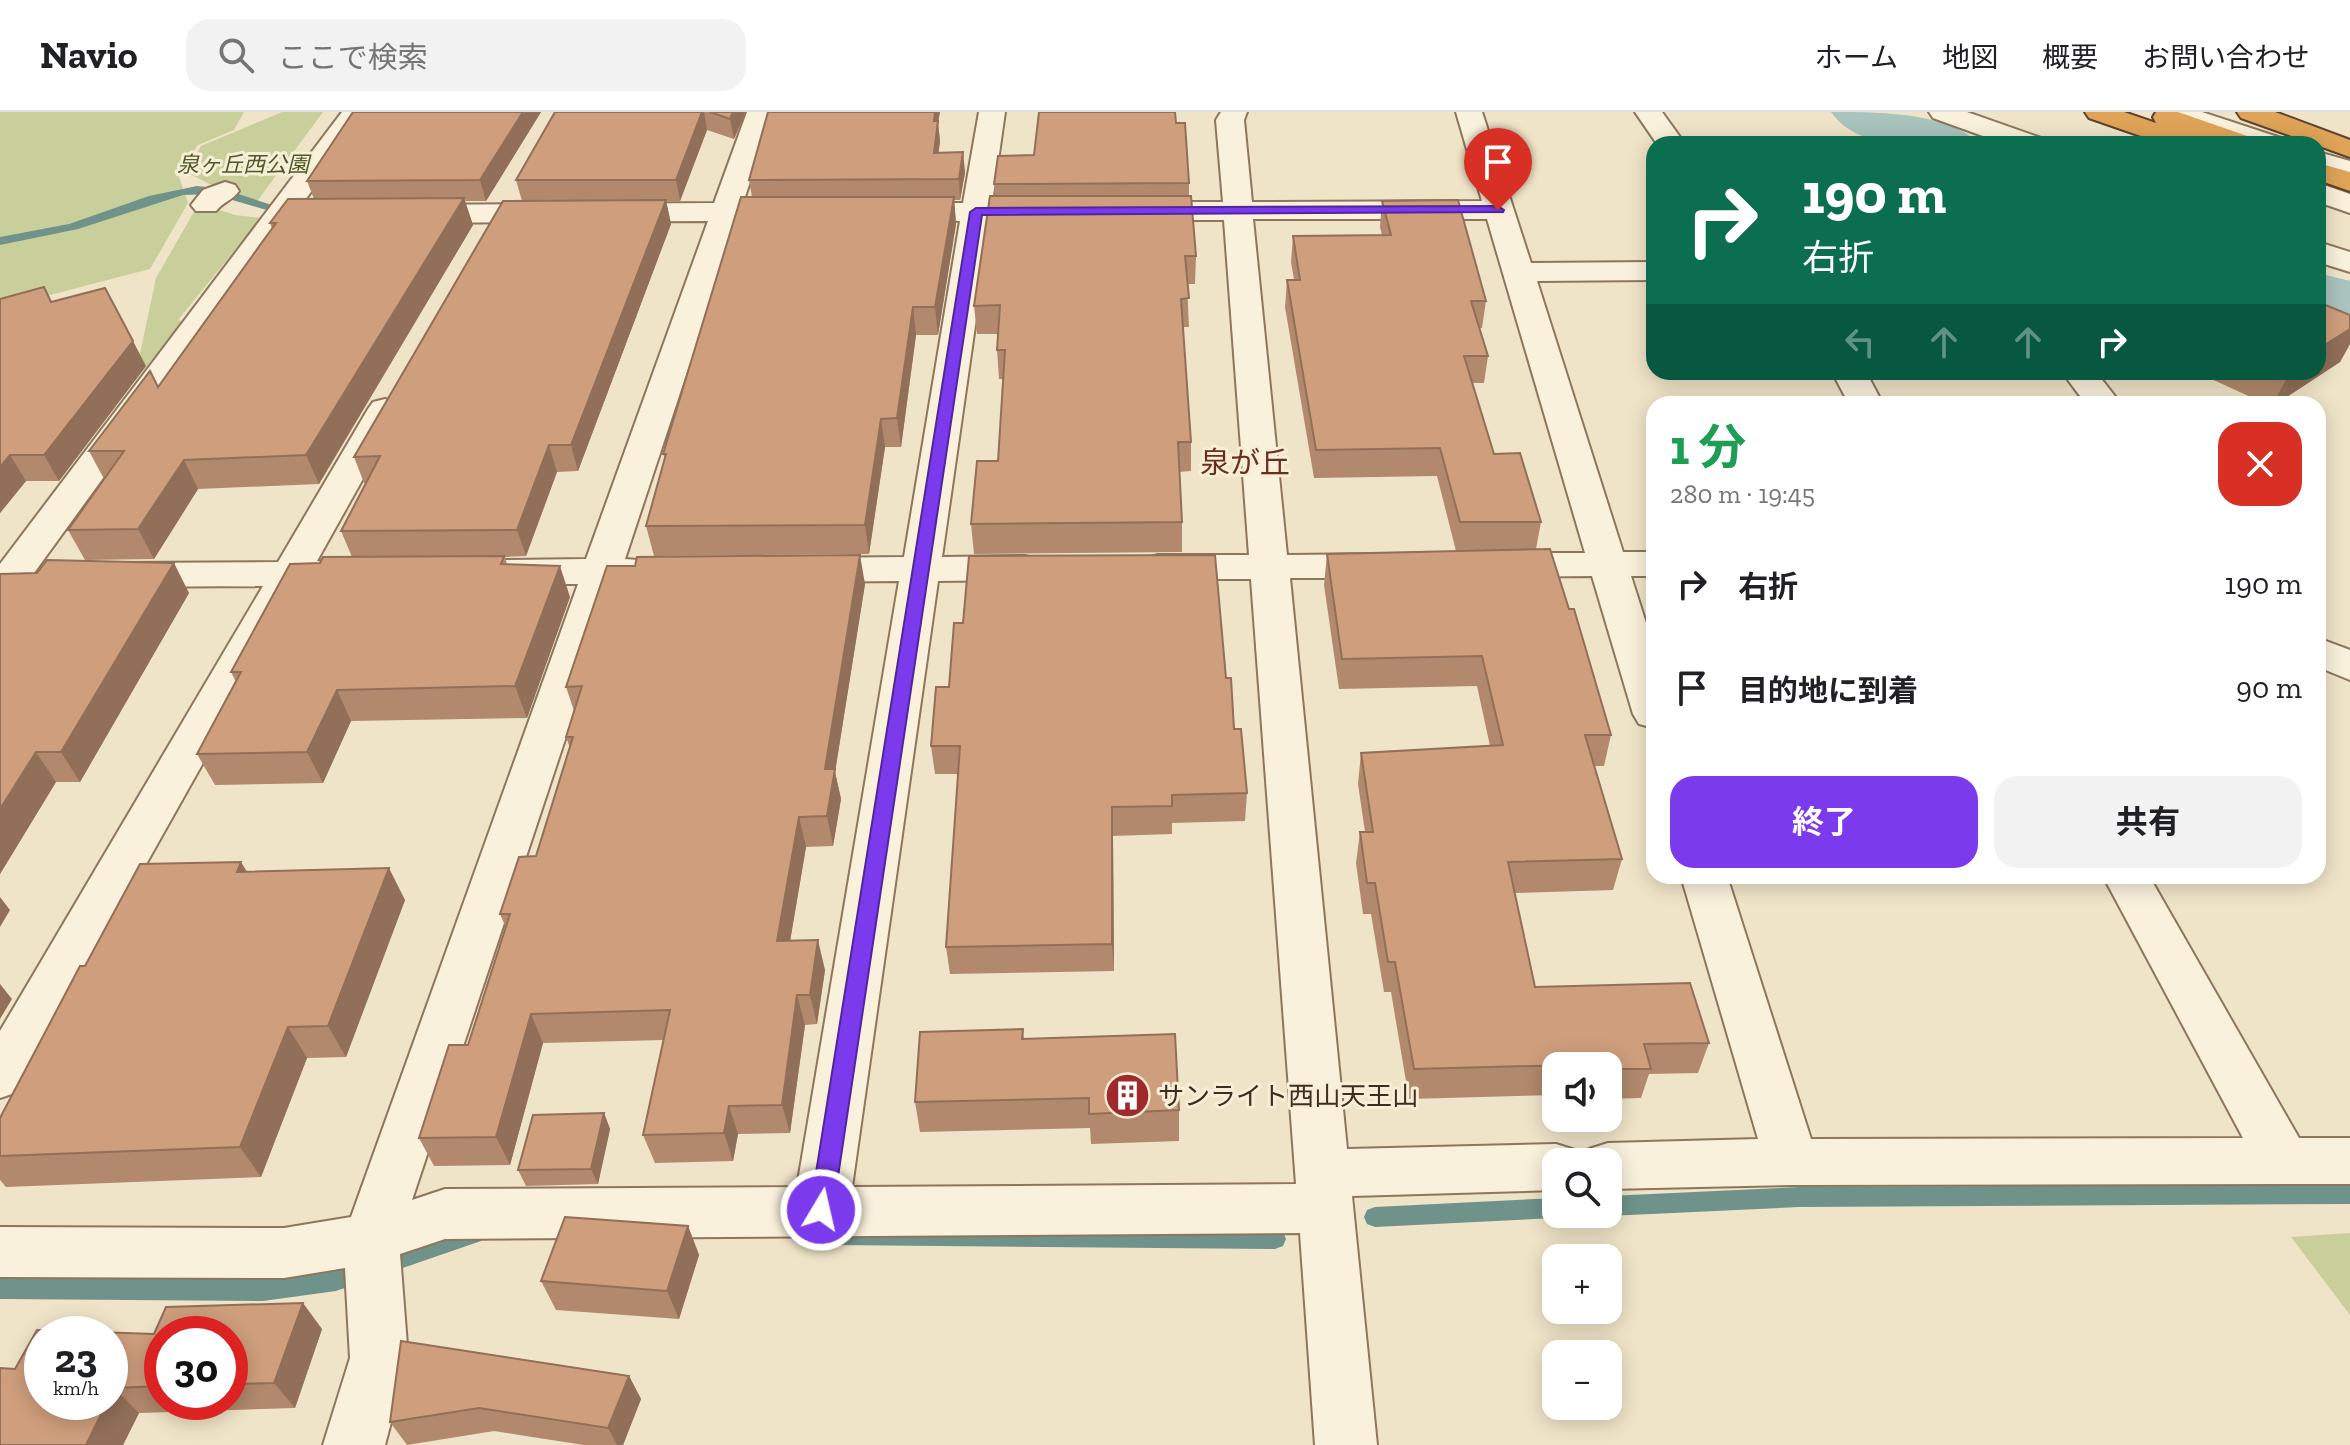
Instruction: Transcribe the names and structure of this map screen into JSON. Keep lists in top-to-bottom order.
{
  "districts": ["泉が丘"],
  "parks": ["泉ヶ丘西公園"],
  "places": {
    "building": ["サンライト西山天王山"]
  },
  "page": {
    "header": "Navio",
    "search": "ここで検索",
    "nav": [
      "ホーム",
      "地図",
      "概要",
      "お問い合わせ"
    ],
    "turn": ["190 m", "右折"],
    "heading": ["1 分", "280 m · 19:45"],
    "list": [
      {
        "name": "右折",
        "value": "190 m"
      },
      {
        "name": "目的地に到着",
        "value": "90 m"
      }
    ],
    "buttons": ["終了", "共有"],
    "map_buttons": ["+", "−"],
    "speed": "23 km/h",
    "limit": "30"
  }
}
